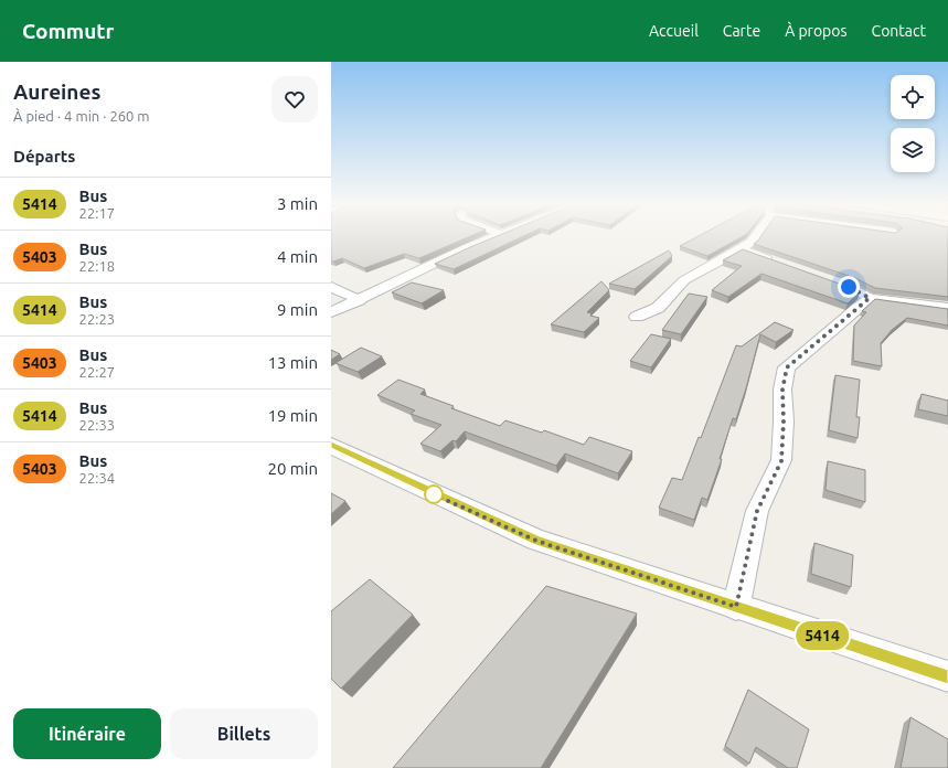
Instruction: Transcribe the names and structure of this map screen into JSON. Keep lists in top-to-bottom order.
{
  "lines": ["bus line 5414"],
  "page": {
    "header": "Commutr",
    "nav": [
      "Accueil",
      "Carte",
      "À propos",
      "Contact"
    ],
    "heading": [
      ["Aureines", "À pied · 4 min · 260 m"],
      "Départs"
    ],
    "on_map": "5414",
    "list": [
      {
        "mark": "5414",
        "name": "Bus",
        "note": "22:17",
        "value": "3 min"
      },
      {
        "mark": "5403",
        "name": "Bus",
        "note": "22:18",
        "value": "4 min"
      },
      {
        "mark": "5414",
        "name": "Bus",
        "note": "22:23",
        "value": "9 min"
      },
      {
        "mark": "5403",
        "name": "Bus",
        "note": "22:27",
        "value": "13 min"
      },
      {
        "mark": "5414",
        "name": "Bus",
        "note": "22:33",
        "value": "19 min"
      },
      {
        "mark": "5403",
        "name": "Bus",
        "note": "22:34",
        "value": "20 min"
      }
    ],
    "buttons": ["Itinéraire", "Billets"]
  }
}
